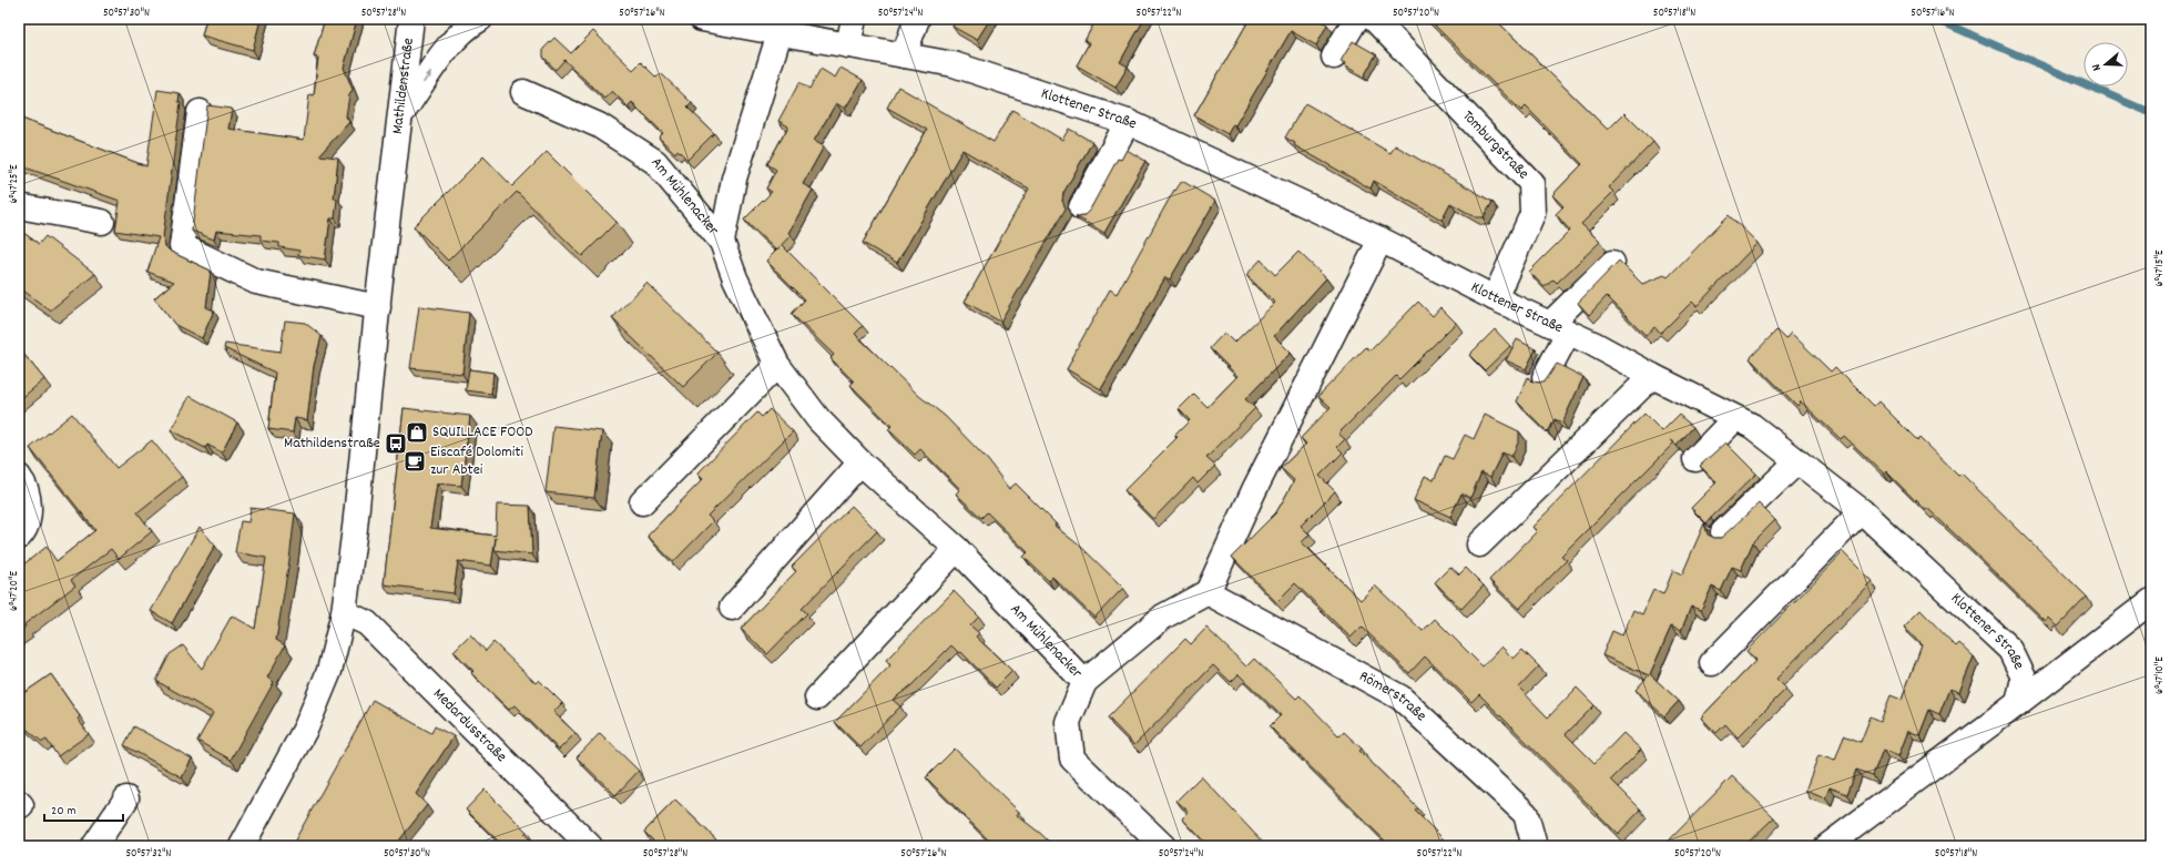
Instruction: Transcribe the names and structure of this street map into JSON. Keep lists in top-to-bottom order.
{
  "streets": {
    "street": [
      "Mathildenstraße",
      "Klottener Straße",
      "Tomburgstraße",
      "Am Mühlenacker",
      "Römerstraße",
      "Medardusstraße"
    ]
  },
  "crossings": [
    ["Mathildenstraße", "Medardusstraße"],
    ["Klottener Straße", "Tomburgstraße"]
  ],
  "places": {
    "shop": ["SQUILLACE FOOD"],
    "bus stop": ["Mathildenstraße"],
    "cafe": ["Eiscafé Dolomiti zur Abtei"]
  },
  "scale_bar": "20 m",
  "north": "left",
  "coordinates": [
    "50°57'30\"N",
    "50°57'28\"N",
    "50°57'26\"N",
    "50°57'24\"N",
    "50°57'22\"N",
    "50°57'20\"N",
    "50°57'18\"N",
    "50°57'16\"N",
    "6°47'25\"E",
    "6°47'15\"E",
    "6°47'20\"E",
    "6°47'10\"E",
    "50°57'32\"N"
  ]
}
